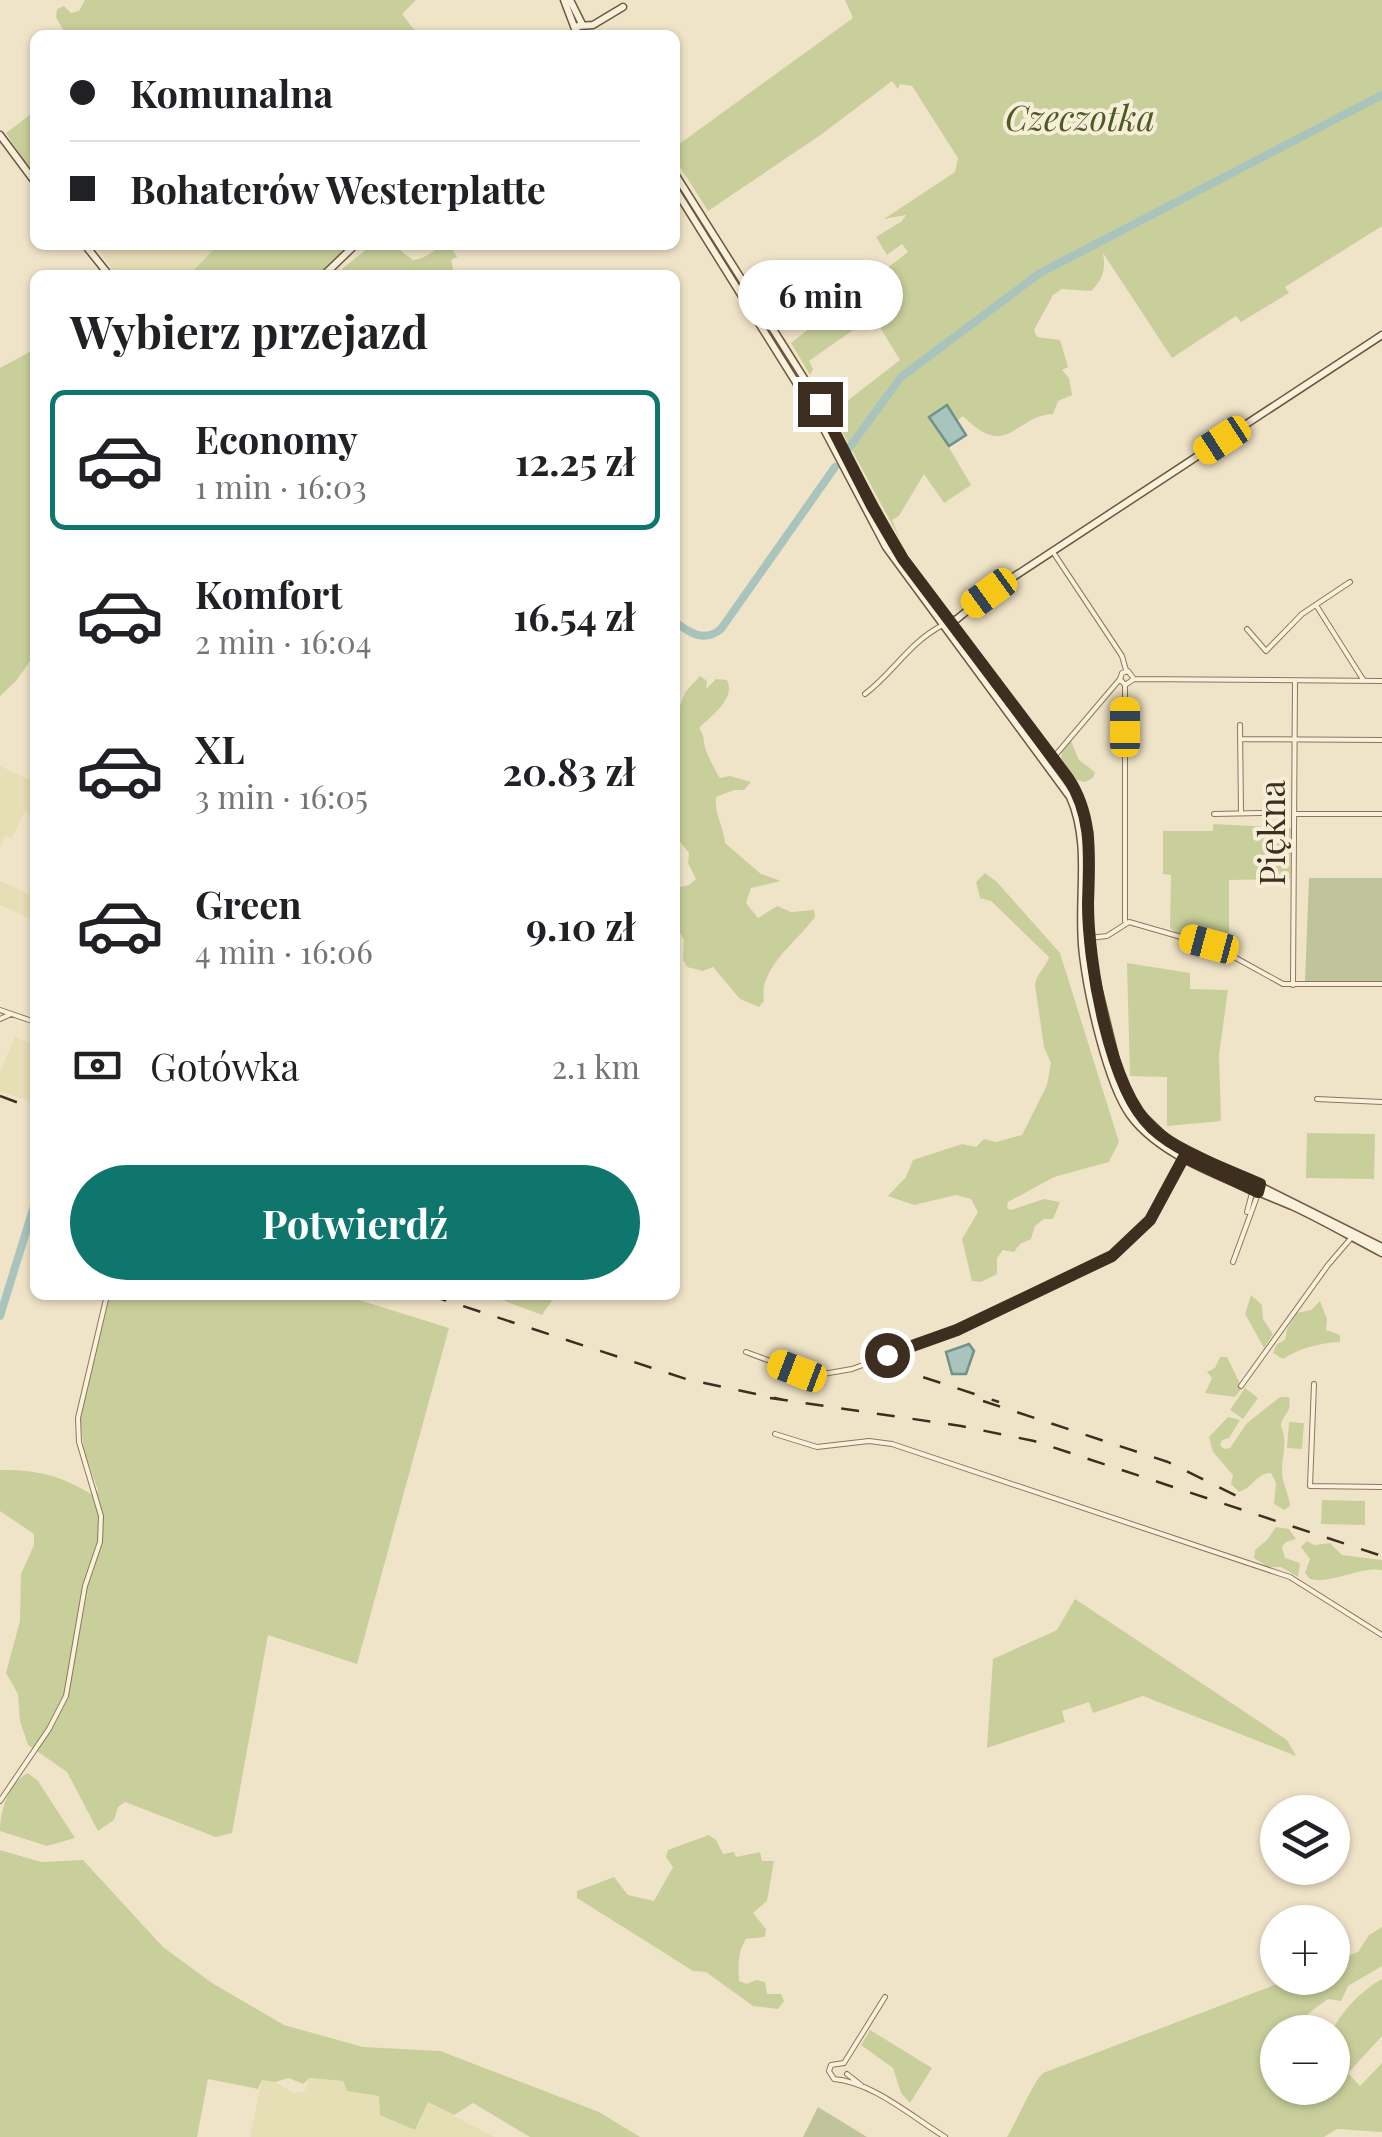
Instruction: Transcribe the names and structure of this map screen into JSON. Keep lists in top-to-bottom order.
{
  "streets": {
    "street": ["Piękna"]
  },
  "parks": ["Czeczotka"],
  "page": {
    "banner": ["Komunalna", "Bohaterów Westerplatte"],
    "bubble": "6 min",
    "heading": "Wybierz przejazd",
    "list": [
      {
        "name": "Economy",
        "note": "1 min · 16:03",
        "value": "12.25 zł"
      },
      {
        "name": "Komfort",
        "note": "2 min · 16:04",
        "value": "16.54 zł"
      },
      {
        "name": "XL",
        "note": "3 min · 16:05",
        "value": "20.83 zł"
      },
      {
        "name": "Green",
        "note": "4 min · 16:06",
        "value": "9.10 zł"
      }
    ],
    "pay": ["Gotówka", "2.1 km"],
    "buttons": "Potwierdź",
    "map_buttons": ["+", "−"]
  }
}
